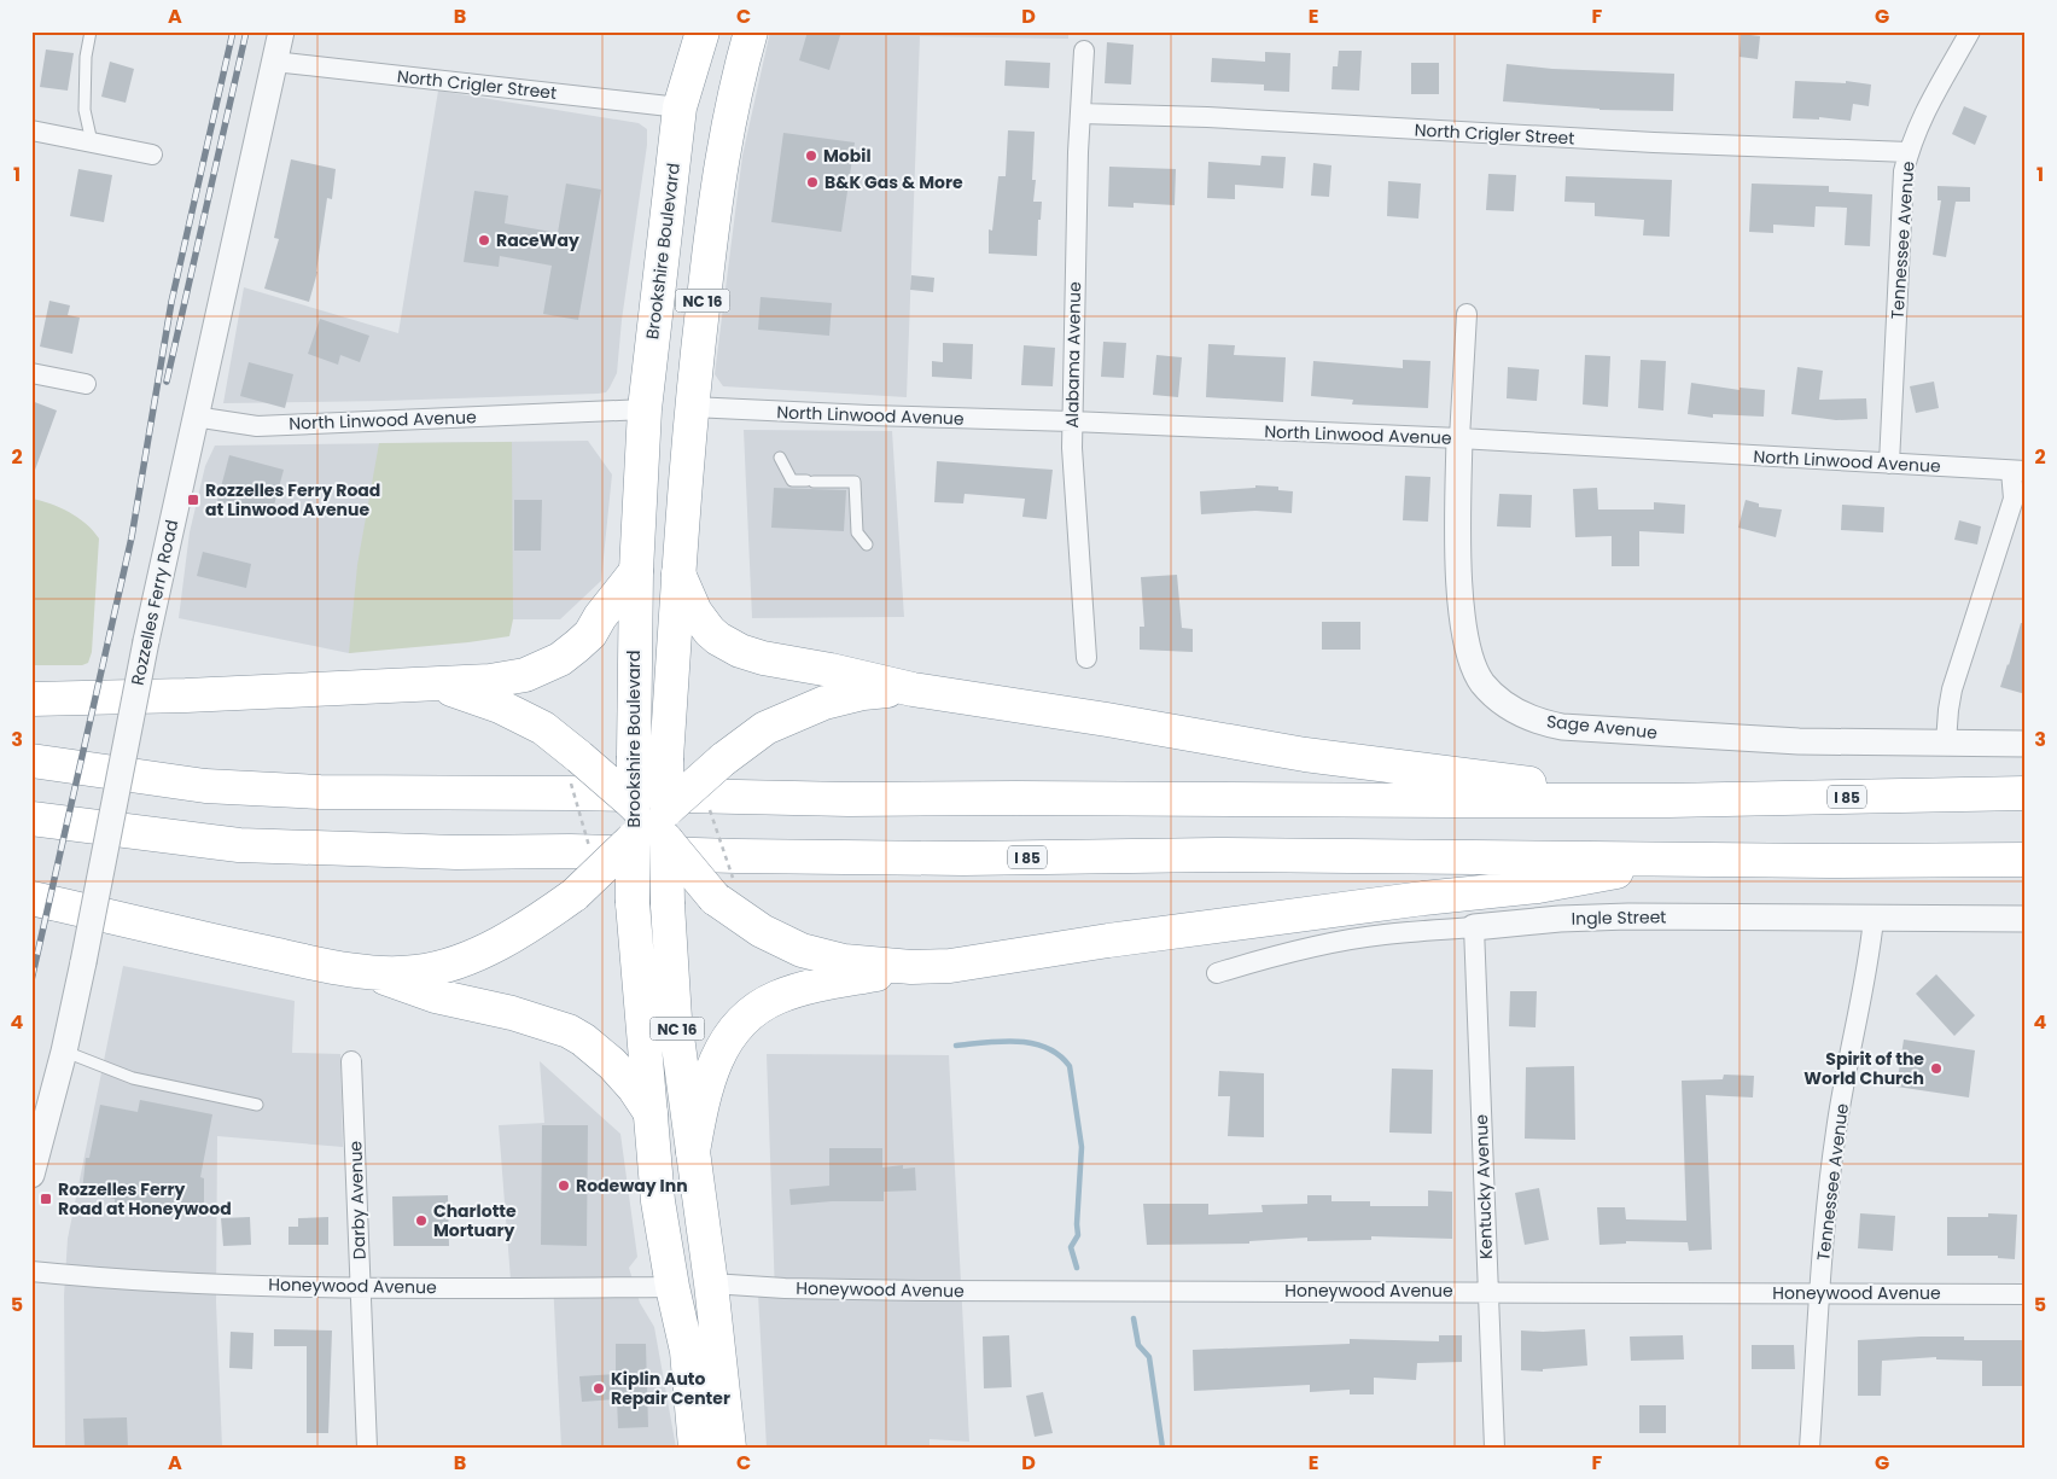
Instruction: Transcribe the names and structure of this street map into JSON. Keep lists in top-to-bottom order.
{
  "streets": {
    "highway": ["Brookshire Boulevard", "NC 16", "I 85"],
    "street": [
      "North Crigler Street",
      "Tennessee Avenue",
      "Alabama Avenue",
      "North Linwood Avenue",
      "Rozzelles Ferry Road",
      "Sage Avenue",
      "Ingle Street",
      "Kentucky Avenue",
      "Darby Avenue",
      "Honeywood Avenue"
    ]
  },
  "crossings": [
    ["North Crigler Street", "Tennessee Avenue"],
    ["North Crigler Street", "Brookshire Boulevard"],
    ["North Crigler Street", "Alabama Avenue"],
    ["North Crigler Street", "Rozzelles Ferry Road"],
    ["Tennessee Avenue", "North Linwood Avenue"],
    ["Tennessee Avenue", "Ingle Street"],
    ["Tennessee Avenue", "Honeywood Avenue"],
    ["Brookshire Boulevard", "North Linwood Avenue"],
    ["Brookshire Boulevard", "Honeywood Avenue"],
    ["Alabama Avenue", "North Linwood Avenue"],
    ["North Linwood Avenue", "Rozzelles Ferry Road"],
    ["North Linwood Avenue", "Sage Avenue"],
    ["Ingle Street", "Kentucky Avenue"],
    ["Kentucky Avenue", "Honeywood Avenue"],
    ["Darby Avenue", "Honeywood Avenue"]
  ],
  "places": {
    "other": [
      "Mobil",
      "B&K Gas & More",
      "RaceWay",
      "Spirit of the World Church",
      "Rodeway Inn",
      "Charlotte Mortuary",
      "Kiplin Auto Repair Center"
    ],
    "transit": ["Rozzelles Ferry Road at Linwood Avenue", "Rozzelles Ferry Road at Honeywood"]
  },
  "grid": {
    "columns": [
      "A",
      "B",
      "C",
      "D",
      "E",
      "F",
      "G"
    ],
    "rows": [
      "1",
      "2",
      "3",
      "4",
      "5"
    ]
  }
}
